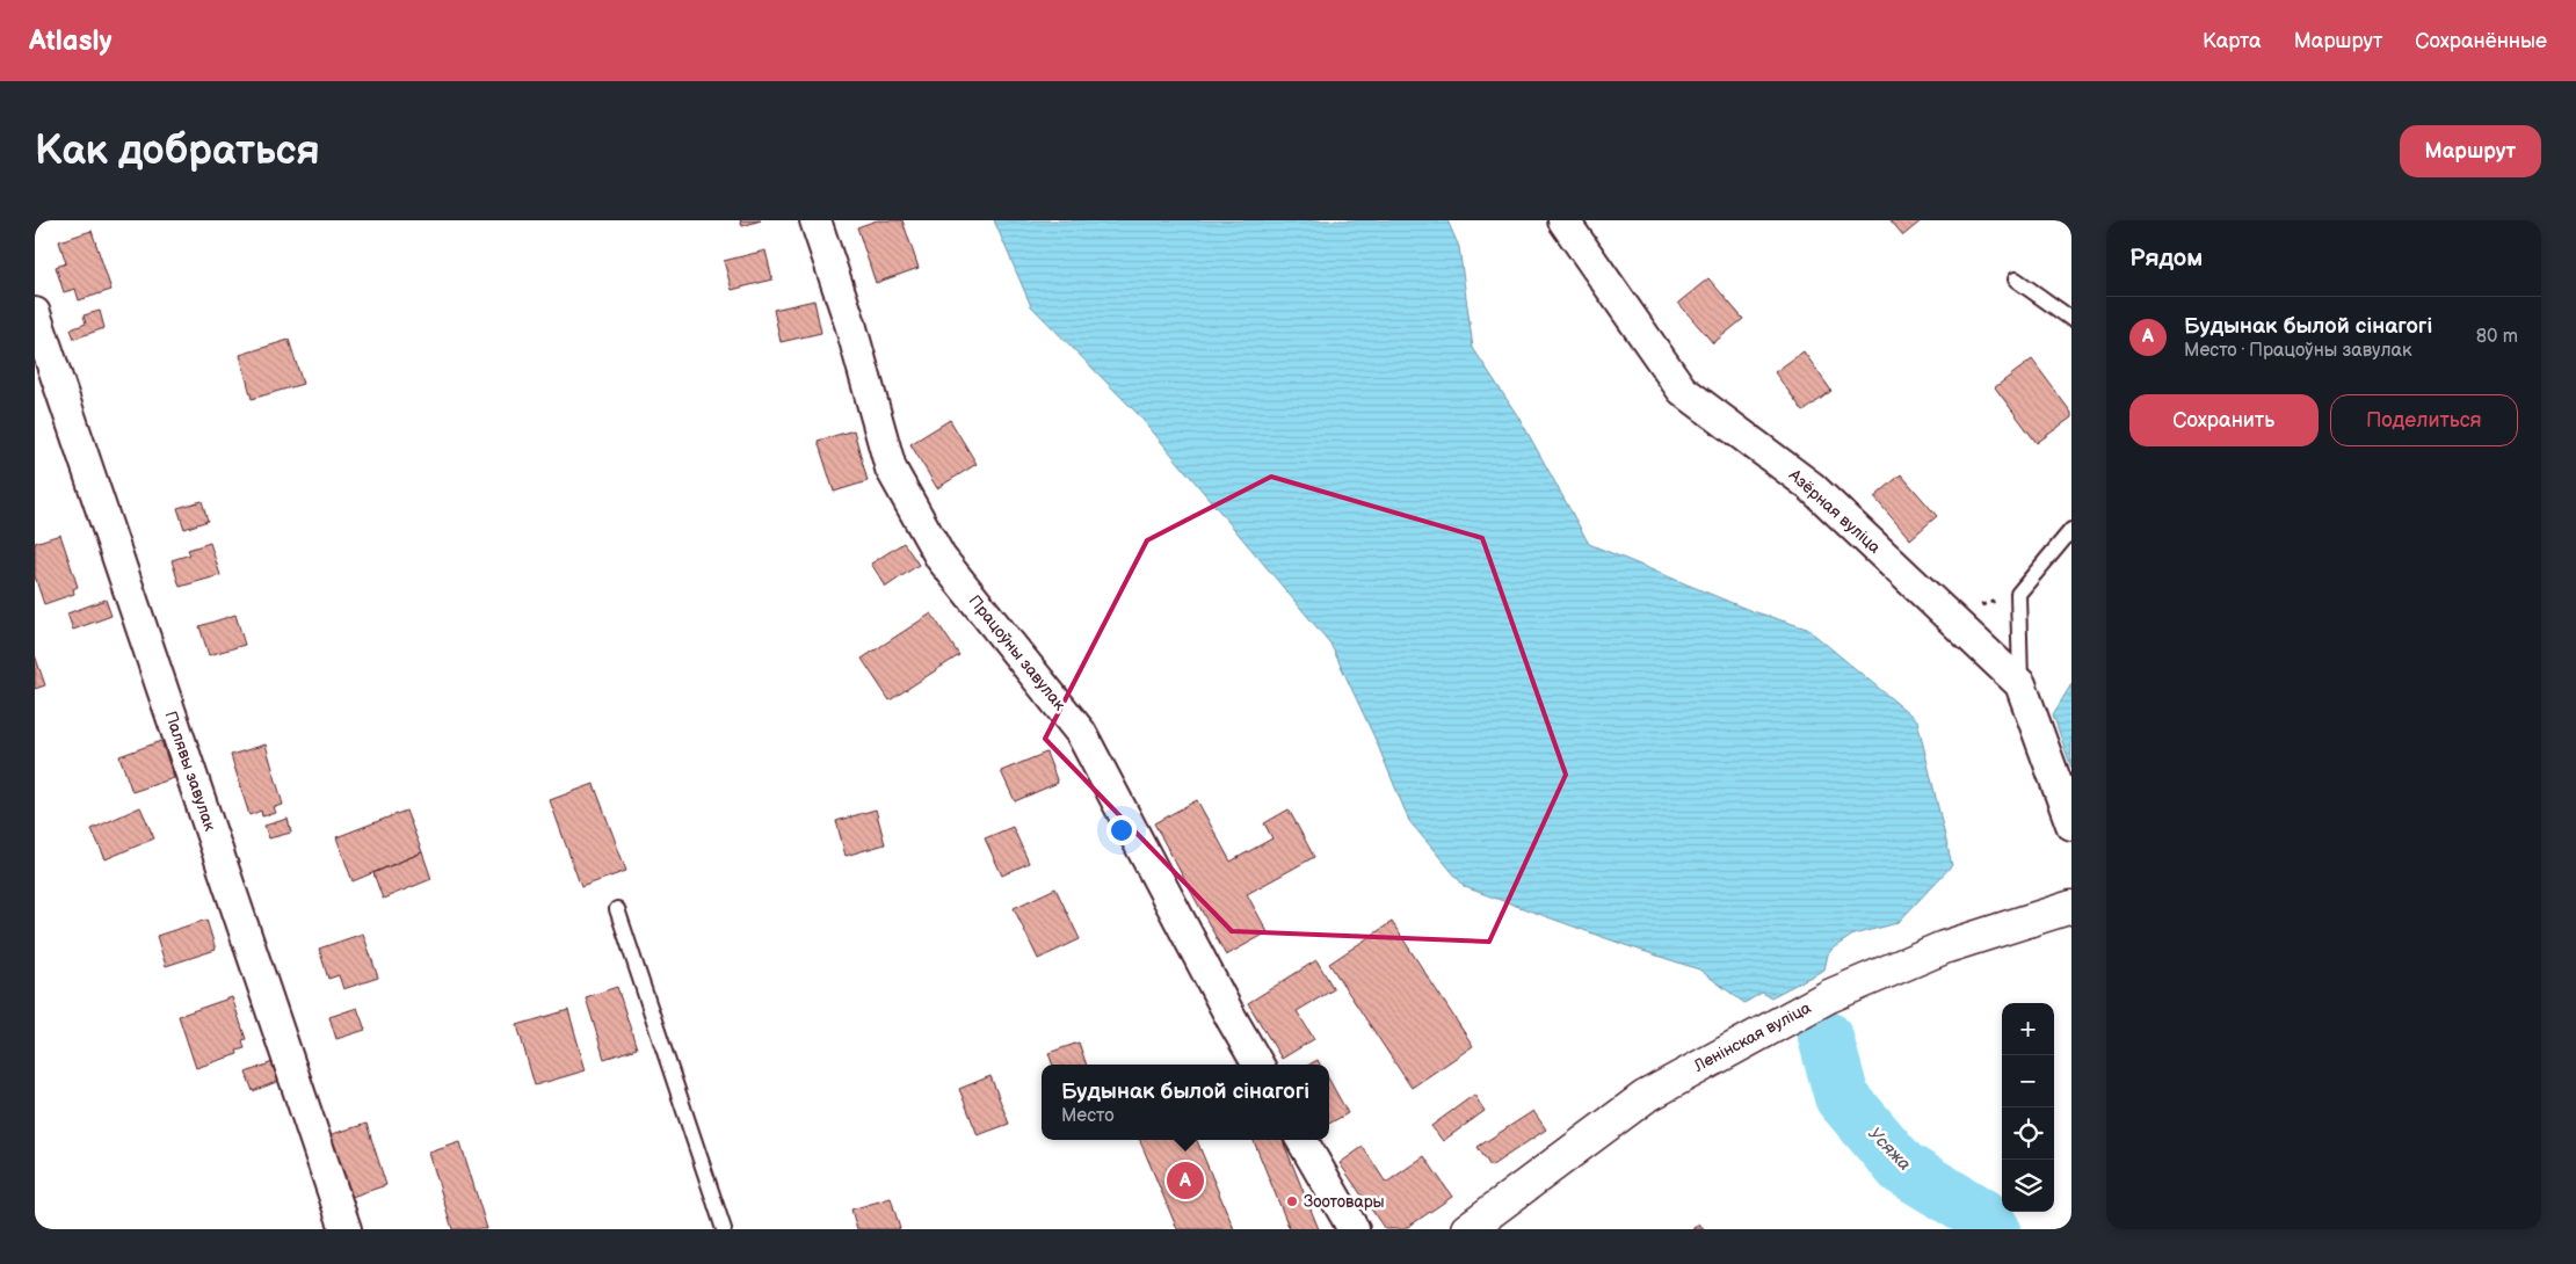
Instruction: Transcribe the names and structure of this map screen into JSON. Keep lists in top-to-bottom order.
{
  "streets": {
    "street": [
      "Азёрная вуліца",
      "Працоўны завулак",
      "Палявы завулак",
      "Ленінская вуліца"
    ]
  },
  "water": ["Усяжа"],
  "places": ["Зоотовары"],
  "page": {
    "header": "Atlasly",
    "nav": ["Карта", "Маршрут", "Сохранённые"],
    "buttons": [
      "Маршрут",
      ["Сохранить", "Поделиться"]
    ],
    "title": "Как добраться",
    "heading": "Рядом",
    "list": [
      {
        "mark": "A",
        "name": "Будынак былой сінагогі",
        "note": "Место · Працоўны завулак",
        "value": "80 m"
      }
    ],
    "map_buttons": ["+", "−"],
    "popup": ["Будынак былой сінагогі", "Место"],
    "pins": "A"
  }
}
